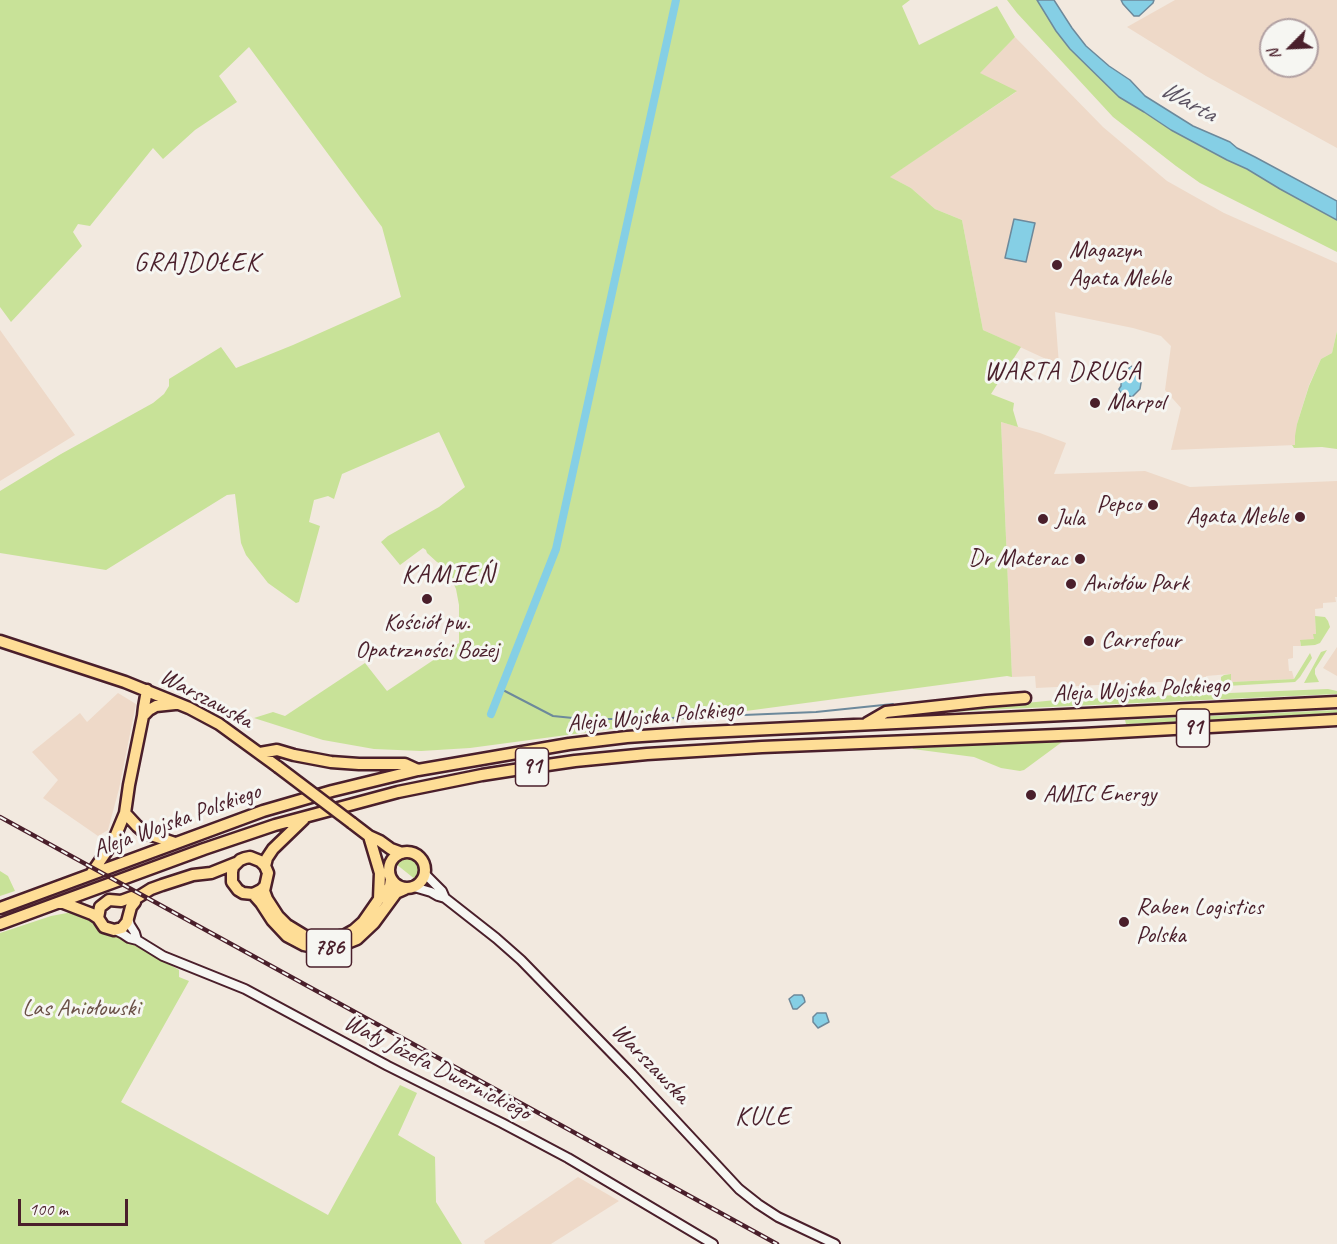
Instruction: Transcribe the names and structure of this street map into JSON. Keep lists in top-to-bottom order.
{
  "streets": {
    "main road": [
      "Aleja Wojska Polskiego",
      "Warszawska",
      "91",
      "786"
    ],
    "street": ["Wały Józefa Dwernickiego"]
  },
  "crossings": [
    ["Warszawska", "786"]
  ],
  "districts": [
    "GRAJDOŁEK",
    "WARTA DRUGA",
    "KAMIEŃ",
    "KULE"
  ],
  "water": ["Warta"],
  "parks": ["Las Aniołowski"],
  "places": [
    "Magazyn Agata Meble",
    "Marpol",
    "Pepco",
    "Agata Meble",
    "Jula",
    "Dr Materac",
    "Aniołów Park",
    "Kościół pw. Opatrzności Bożej",
    "Carrefour",
    "AMIC Energy",
    "Raben Logistics Polska"
  ],
  "scale_bar": "100 m",
  "north": "bottom left"
}
